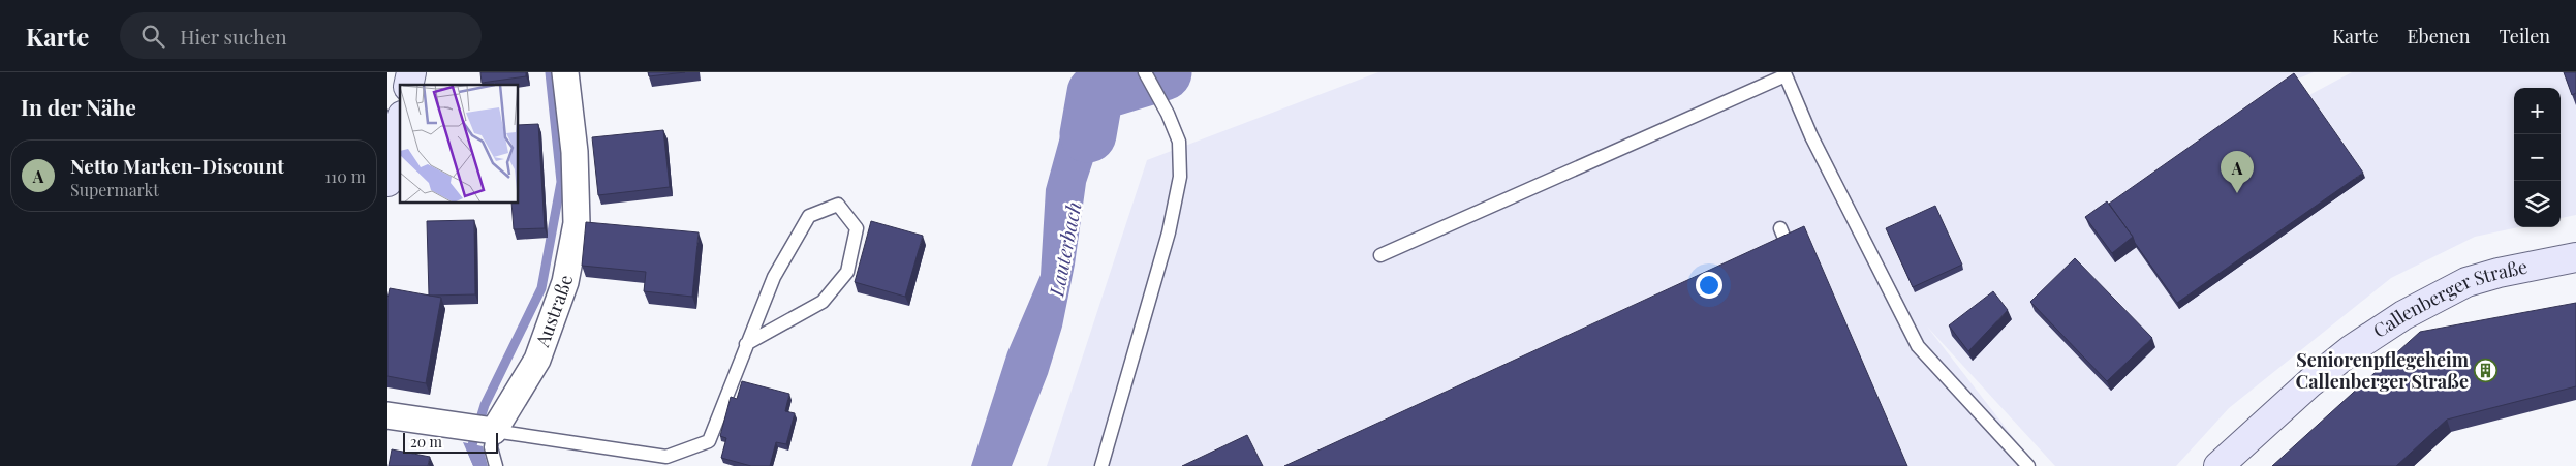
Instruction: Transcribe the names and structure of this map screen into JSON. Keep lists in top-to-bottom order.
{
  "streets": {
    "street": ["Callenberger Straße", "Austraße"]
  },
  "water": ["Lauterbach"],
  "places": {
    "building": ["Seniorenpflegeheim Callenberger Straße"]
  },
  "scale_bar": "20 m",
  "page": {
    "header": "Karte",
    "search": "Hier suchen",
    "nav": ["Karte", "Ebenen", "Teilen"],
    "heading": "In der Nähe",
    "map_buttons": ["+", "−"],
    "list": [
      {
        "mark": "A",
        "name": "Netto Marken-Discount",
        "note": "Supermarkt",
        "value": "110 m"
      }
    ],
    "pins": "A",
    "scale": "20 m"
  }
}
